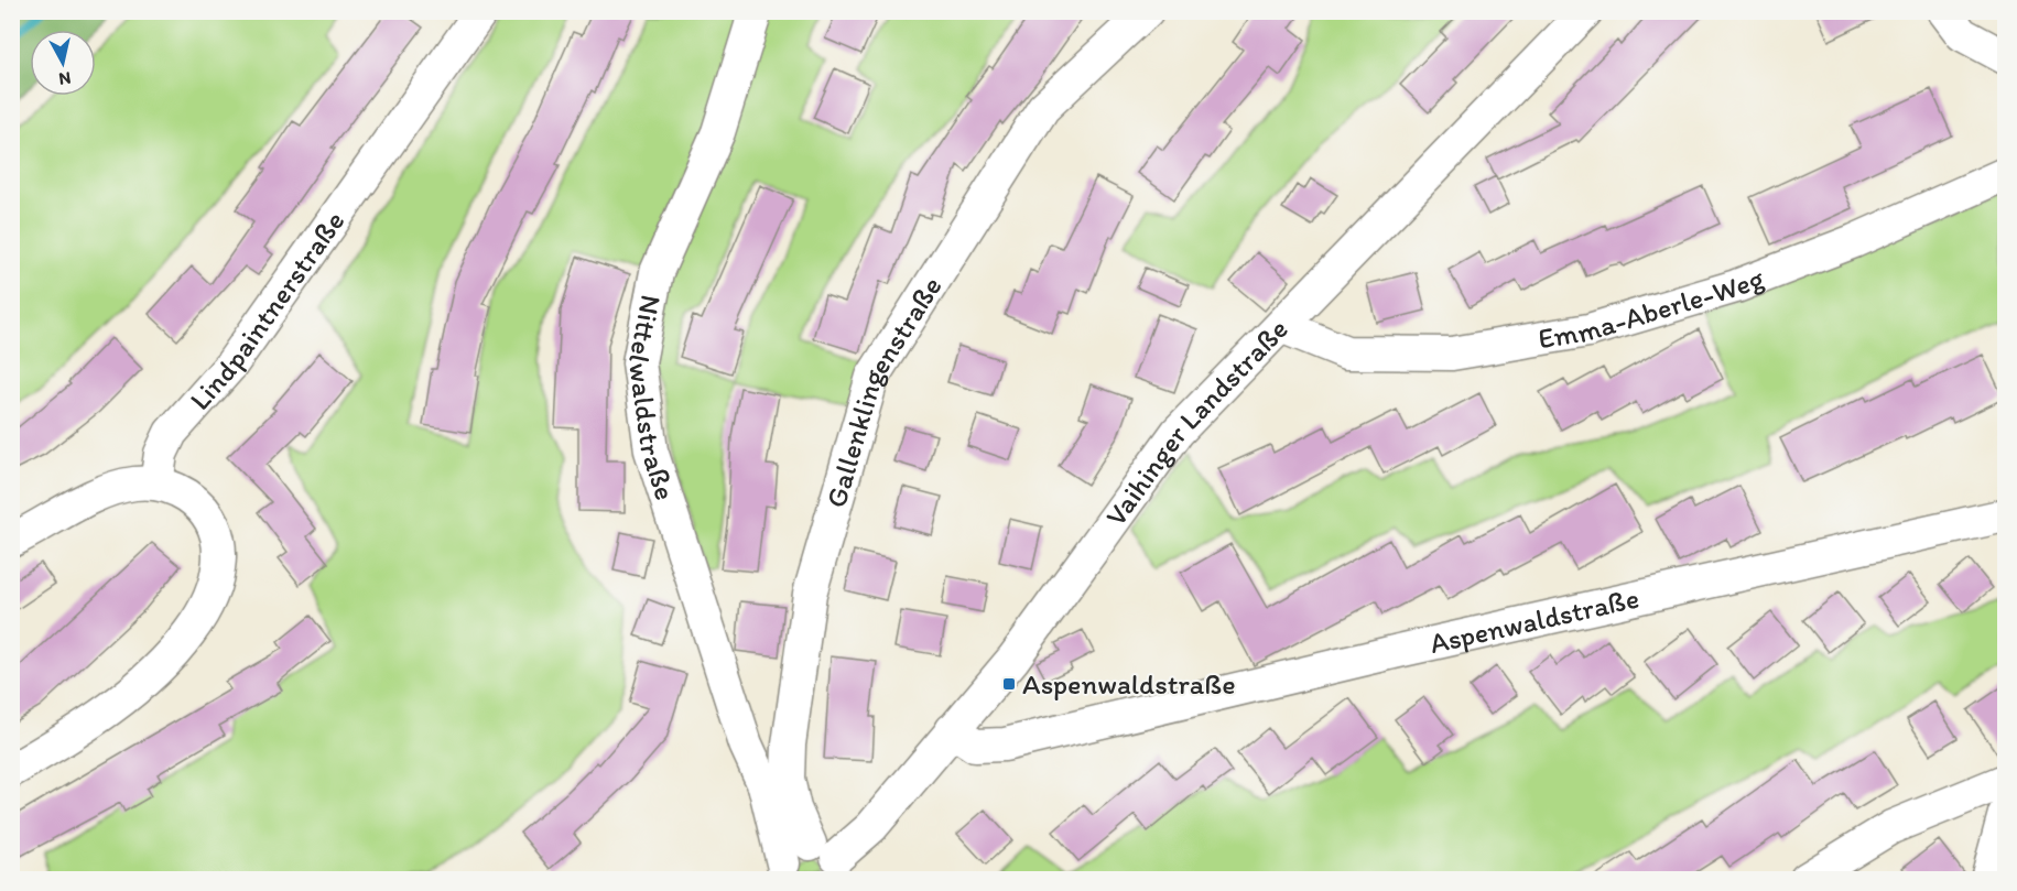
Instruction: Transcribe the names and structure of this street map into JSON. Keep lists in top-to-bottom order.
{
  "streets": {
    "street": [
      "Emma-Aberle-Weg",
      "Lindpaintnerstraße",
      "Gallenklingenstraße",
      "Nittelwaldstraße",
      "Vaihinger Landstraße",
      "Aspenwaldstraße"
    ]
  },
  "crossings": [
    ["Emma-Aberle-Weg", "Vaihinger Landstraße"],
    ["Gallenklingenstraße", "Nittelwaldstraße"],
    ["Gallenklingenstraße", "Vaihinger Landstraße"],
    ["Nittelwaldstraße", "Vaihinger Landstraße"],
    ["Vaihinger Landstraße", "Aspenwaldstraße"]
  ],
  "places": {
    "transit": ["Aspenwaldstraße"]
  },
  "north": "bottom"
}
